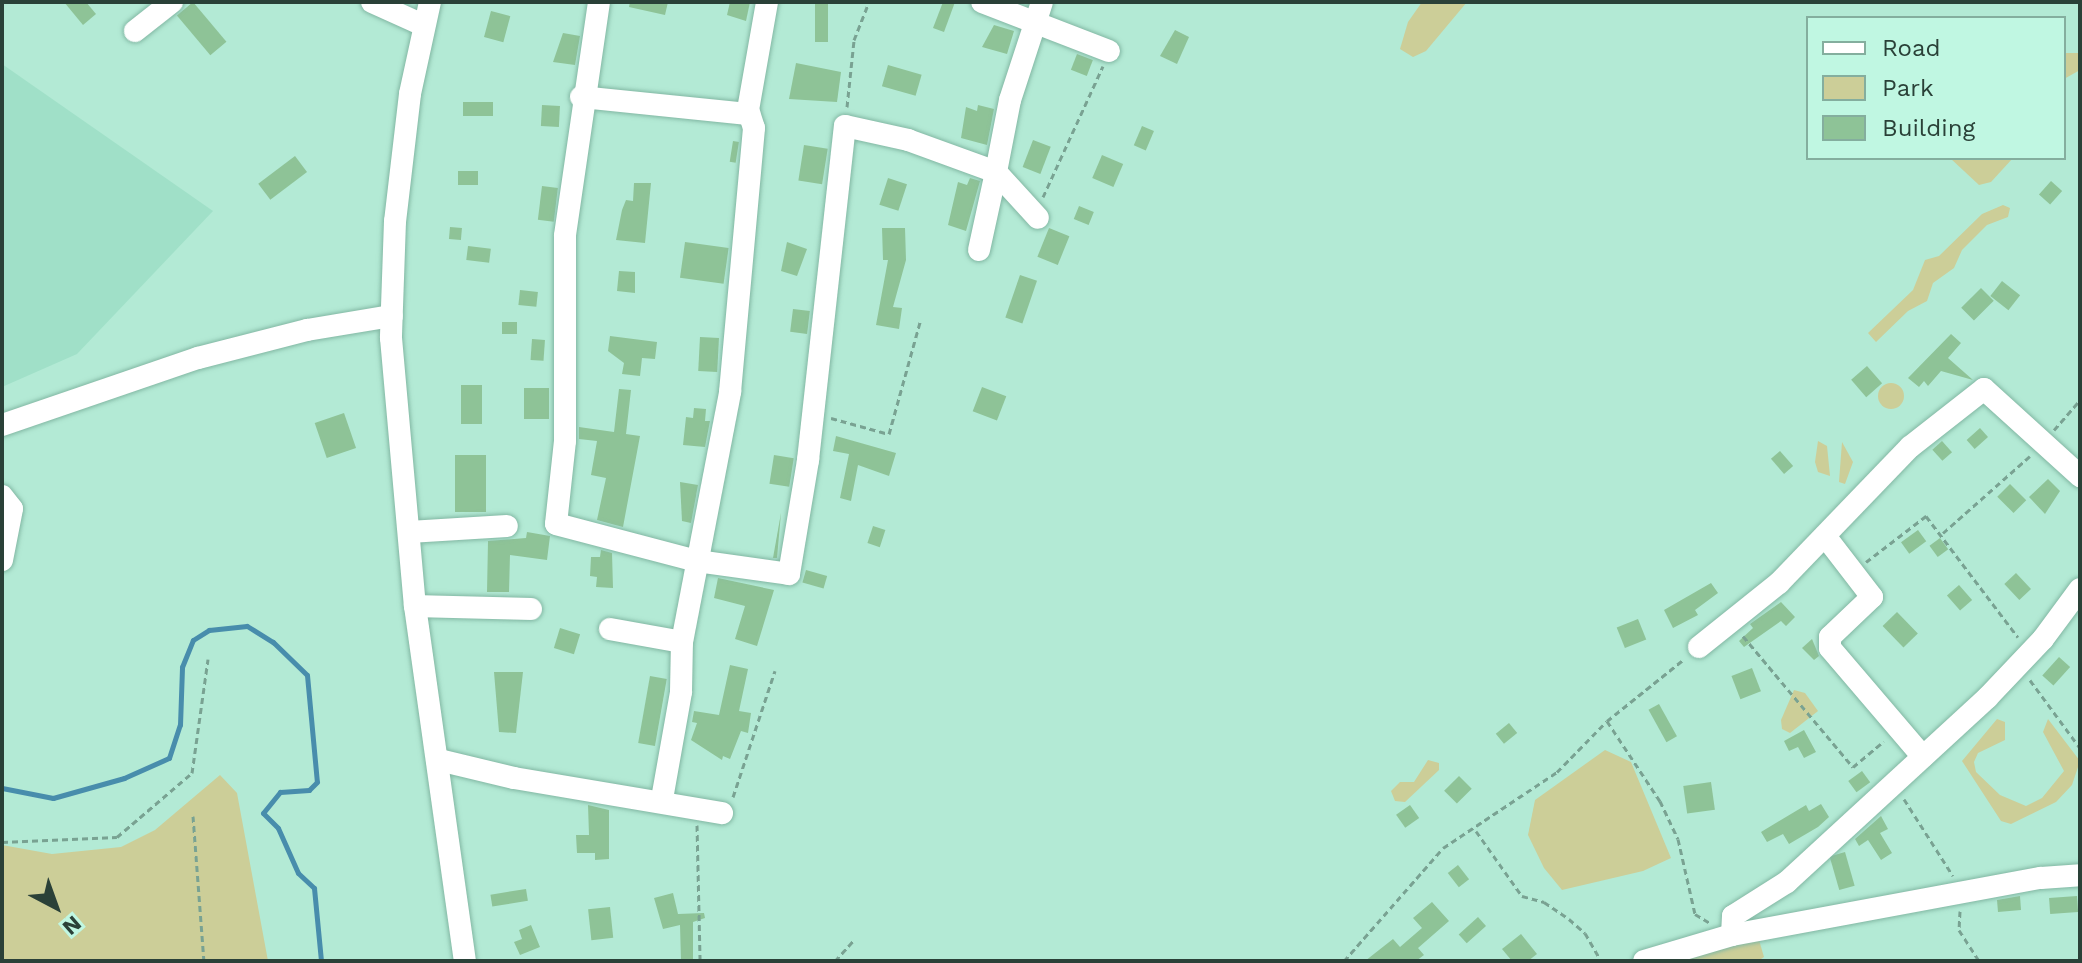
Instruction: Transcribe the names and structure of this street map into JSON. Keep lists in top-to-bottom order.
{
  "legend": ["Road", "Park", "Building"],
  "north": "bottom right"
}
